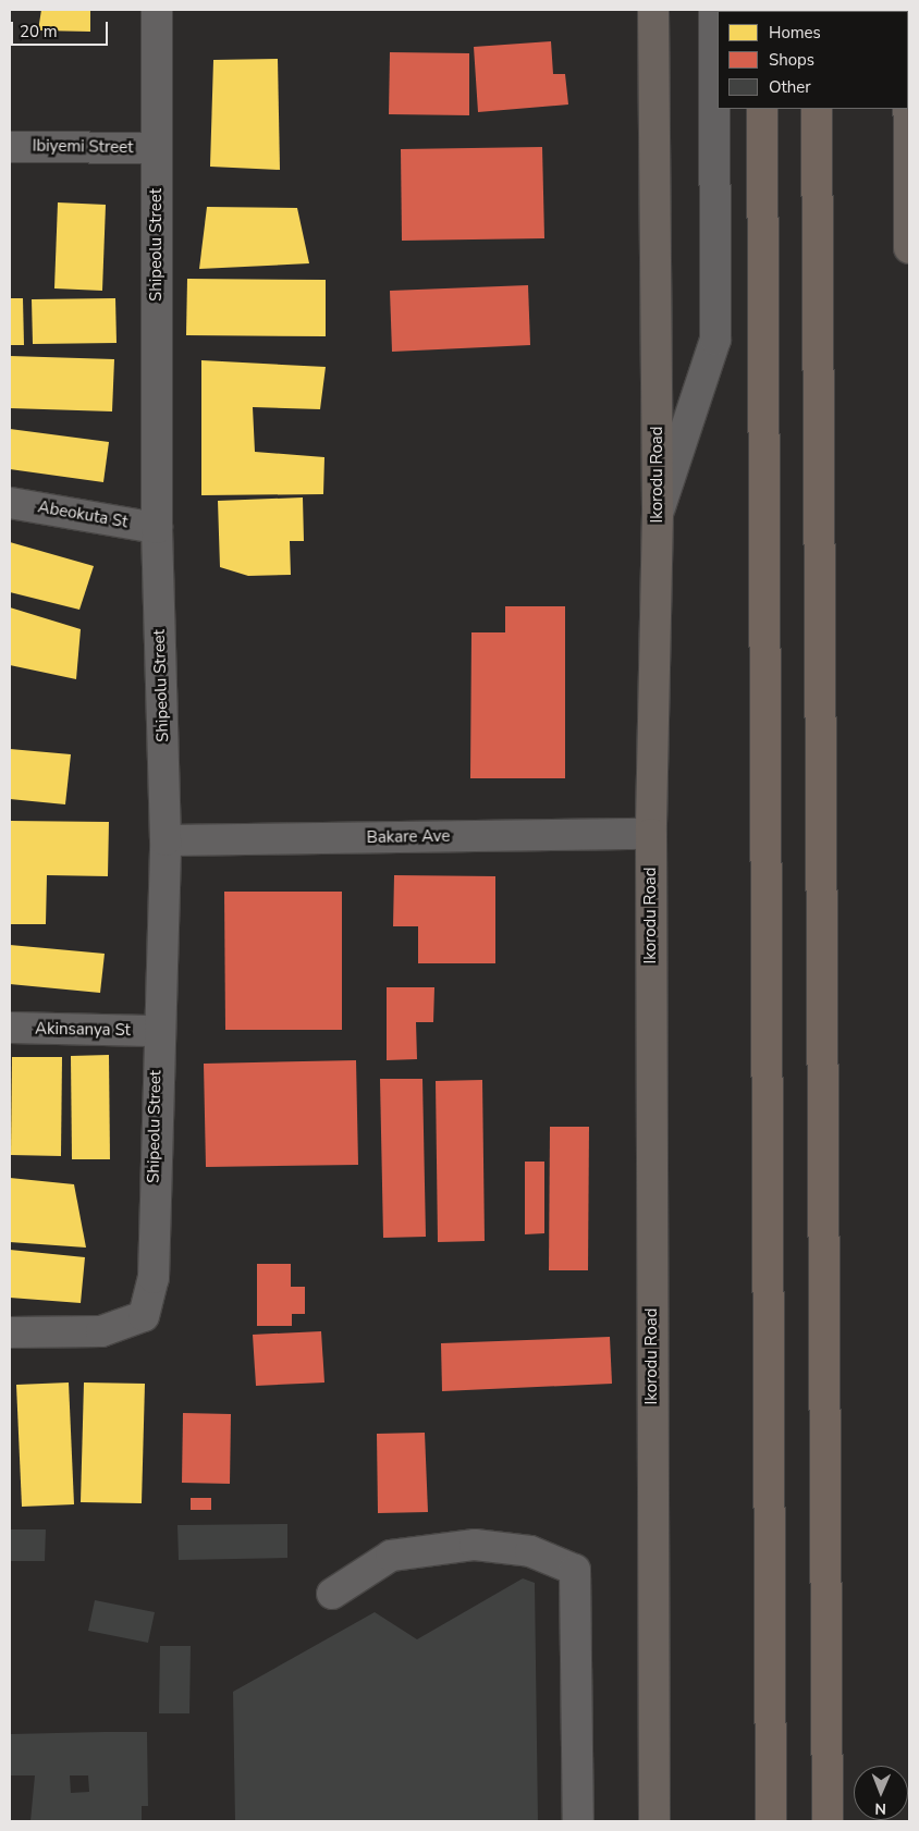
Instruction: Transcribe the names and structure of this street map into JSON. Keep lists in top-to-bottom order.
{
  "streets": {
    "main road": ["Ikorodu Road"],
    "street": [
      "Ibiyemi Street",
      "Shipeolu Street",
      "Abeokuta St",
      "Bakare Ave",
      "Akinsanya St"
    ]
  },
  "crossings": [
    ["Ibiyemi Street", "Shipeolu Street"],
    ["Shipeolu Street", "Abeokuta St"],
    ["Shipeolu Street", "Bakare Ave"],
    ["Shipeolu Street", "Akinsanya St"],
    ["Ikorodu Road", "Bakare Ave"]
  ],
  "legend": ["Homes", "Shops", "Other"],
  "scale_bar": "20 m",
  "north": "bottom"
}
